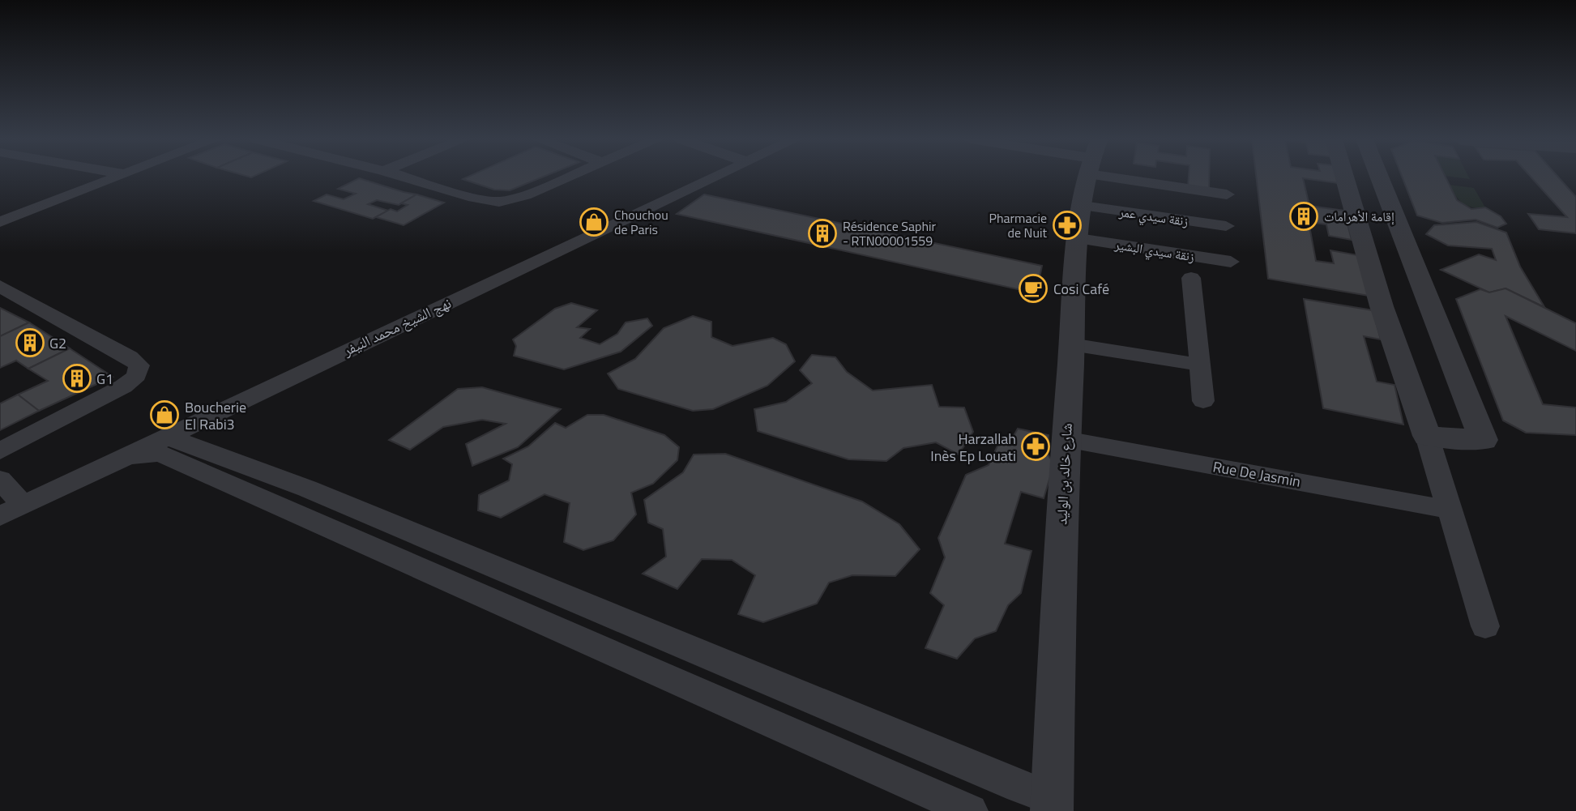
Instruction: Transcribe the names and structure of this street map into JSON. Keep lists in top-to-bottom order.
{
  "streets": {
    "street": [
      "زنقة سيدي عمر",
      "زنقة سيدي البشير",
      "نهج الشيخ محمد النيفر",
      "شارع خالد بن الوليد",
      "Rue De Jasmin"
    ]
  },
  "crossings": [
    ["زنقة سيدي عمر", "شارع خالد بن الوليد"],
    ["زنقة سيدي البشير", "شارع خالد بن الوليد"],
    ["شارع خالد بن الوليد", "Rue De Jasmin"]
  ],
  "places": {
    "building": [
      "إقامة الأهرامات",
      "Résidence Saphir - RTN00001559",
      "G2",
      "G1"
    ],
    "shop": ["Chouchou de Paris", "Boucherie El Rabi3"],
    "pharmacy": ["Pharmacie de Nuit", "Harzallah Inès Ep Louati"],
    "cafe": ["Cosi Café"]
  }
}
